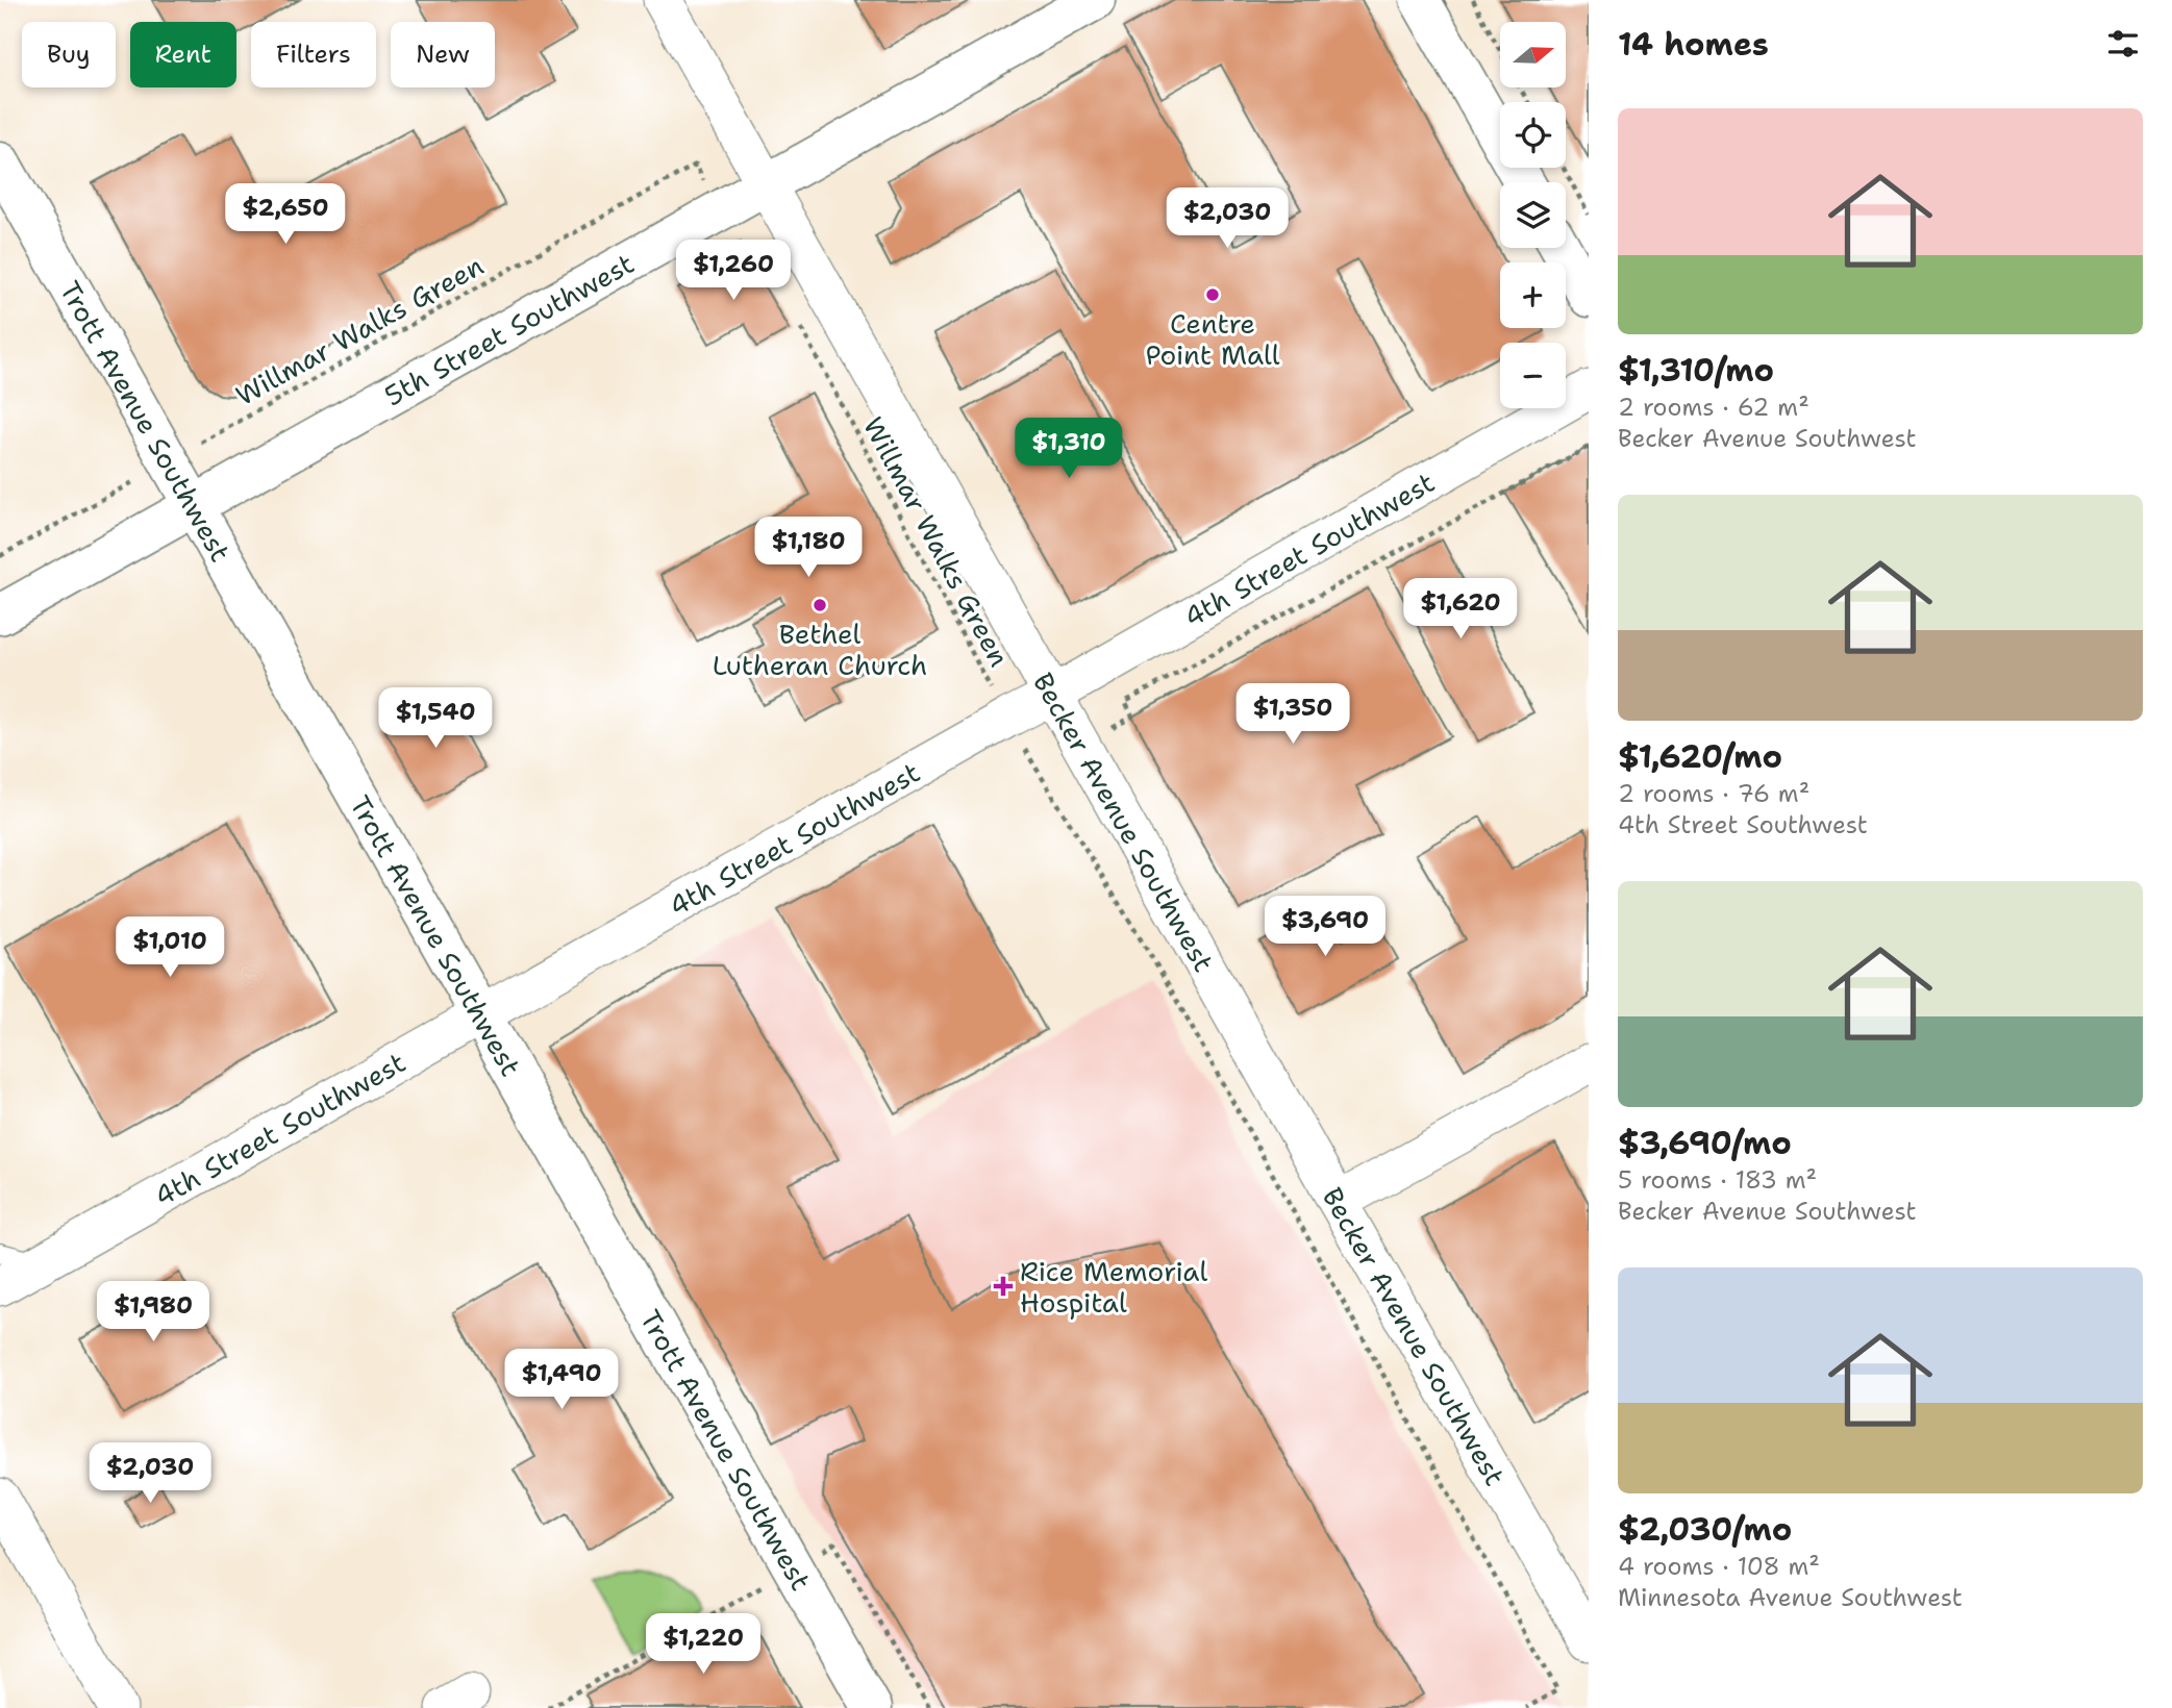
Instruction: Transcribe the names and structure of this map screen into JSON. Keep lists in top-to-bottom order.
{
  "streets": {
    "street": [
      "5th Street Southwest",
      "Trott Avenue Southwest",
      "4th Street Southwest",
      "Becker Avenue Southwest"
    ],
    "path": ["Willmar Walks Green"]
  },
  "crossings": [
    ["5th Street Southwest", "Trott Avenue Southwest"],
    ["5th Street Southwest", "Becker Avenue Southwest"],
    ["Trott Avenue Southwest", "4th Street Southwest"],
    ["4th Street Southwest", "Becker Avenue Southwest"]
  ],
  "places": {
    "other": ["Centre Point Mall", "Bethel Lutheran Church"],
    "health": ["Rice Memorial Hospital"]
  },
  "north": "right",
  "page": {
    "heading": "14 homes",
    "map_buttons": ["+", "−"],
    "chip": [
      "Buy",
      "Rent",
      "Filters",
      "New"
    ],
    "list": [
      {
        "name": "$1,310/mo",
        "note": "2 rooms · 62 m² · Becker Avenue Southwest"
      },
      {
        "name": "$1,620/mo",
        "note": "2 rooms · 76 m² · 4th Street Southwest"
      },
      {
        "name": "$3,690/mo",
        "note": "5 rooms · 183 m² · Becker Avenue Southwest"
      },
      {
        "name": "$2,030/mo",
        "note": "4 rooms · 108 m² · Minnesota Avenue Southwest"
      }
    ],
    "price": [
      "$2,650",
      "$2,030",
      "$1,260",
      "$1,310",
      "$1,180",
      "$1,620",
      "$1,350",
      "$1,540",
      "$3,690",
      "$1,010",
      "$1,980",
      "$1,490",
      "$2,030",
      "$1,220"
    ]
  }
}
